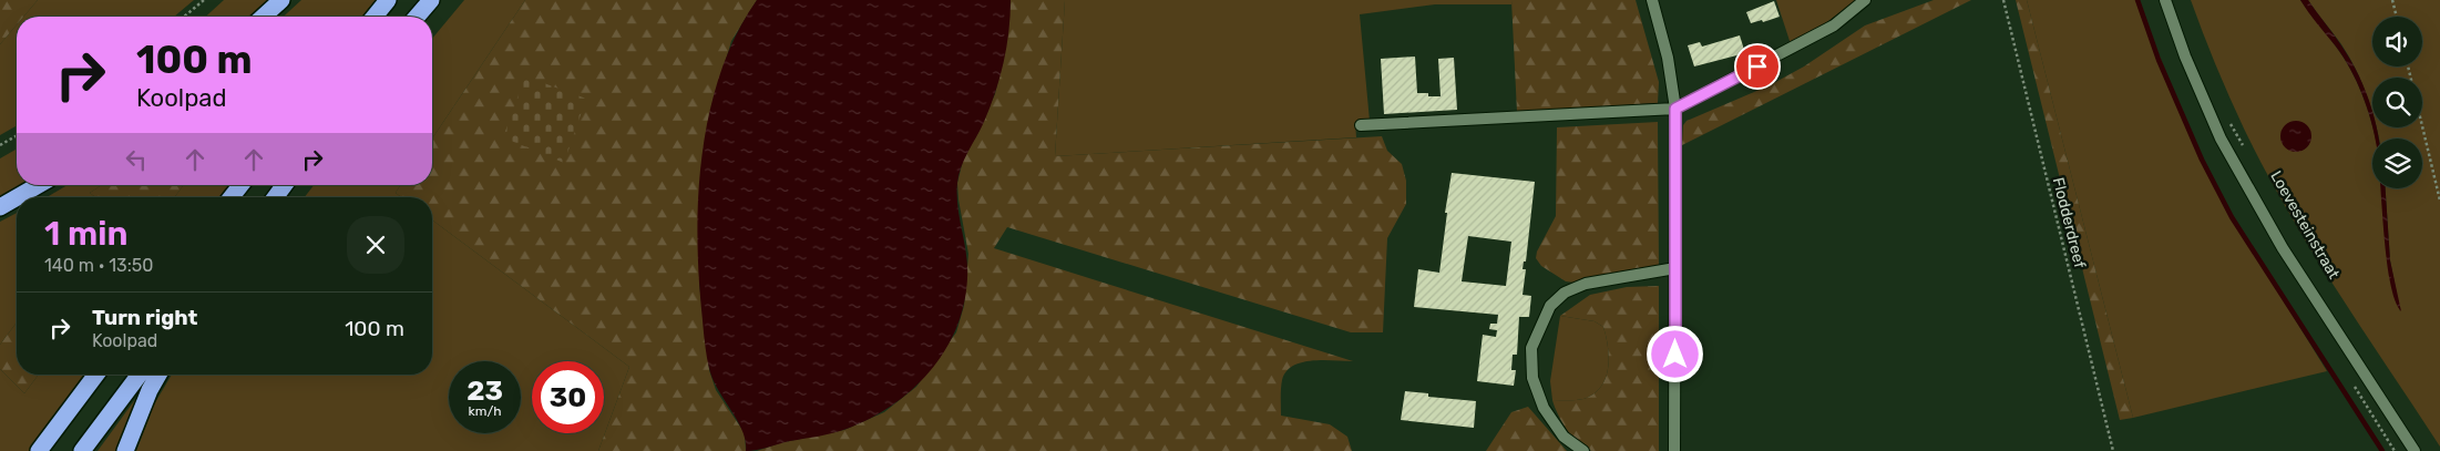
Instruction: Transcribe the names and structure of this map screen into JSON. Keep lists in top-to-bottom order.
{
  "streets": {
    "street": ["Loevesteinstraat"],
    "path": ["Flodderdreef"]
  },
  "page": {
    "turn": ["100 m", "Koolpad"],
    "heading": ["1 min", "140 m · 13:50"],
    "list": [
      {
        "name": "Turn right",
        "note": "Koolpad",
        "value": "100 m"
      }
    ],
    "speed": "23 km/h",
    "limit": "30"
  }
}
